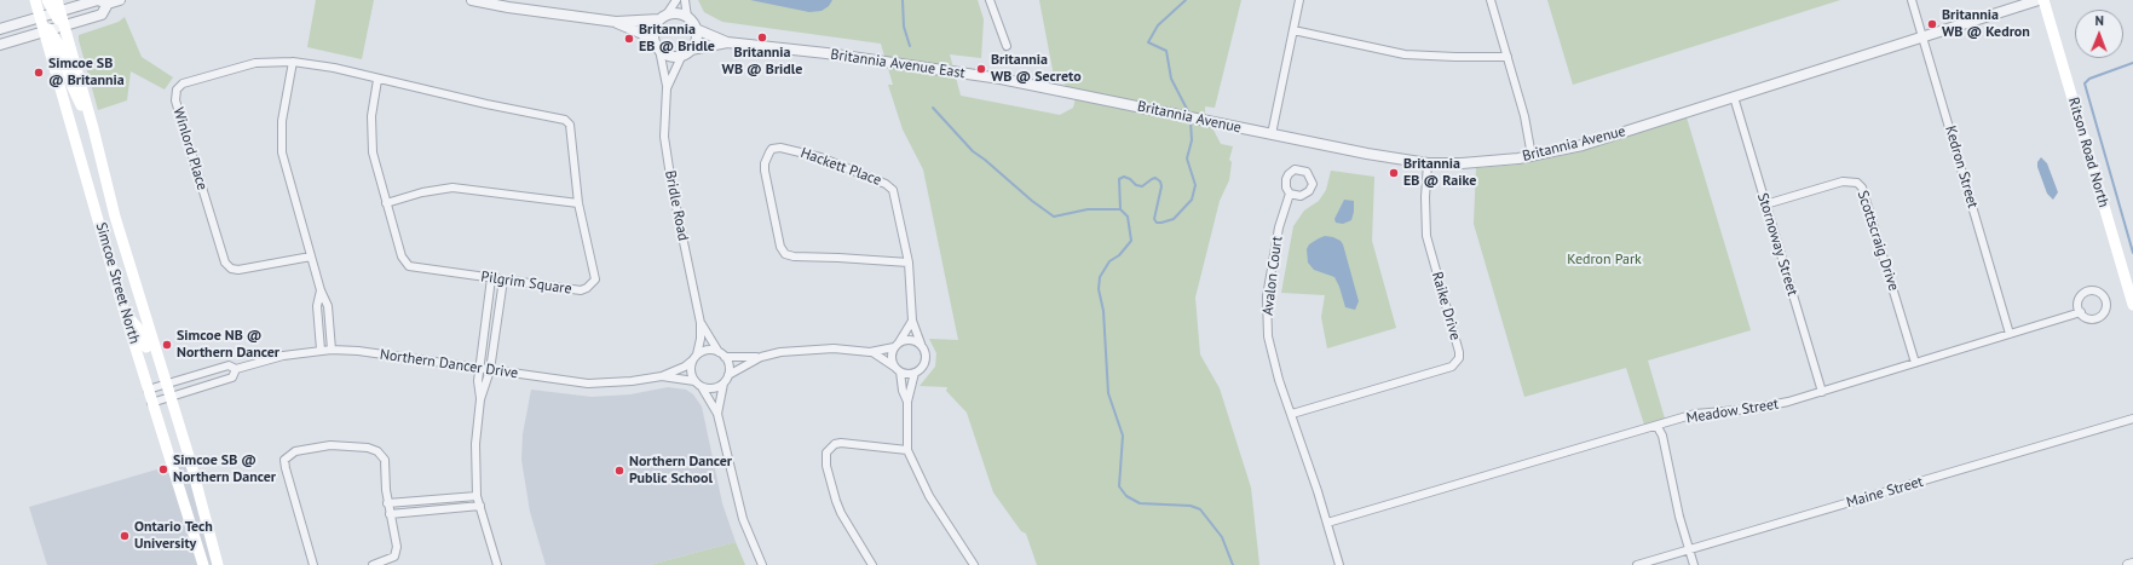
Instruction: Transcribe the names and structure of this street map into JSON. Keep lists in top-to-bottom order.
{
  "streets": {
    "main road": ["Ritson Road North", "Simcoe Street North"],
    "street": [
      "Britannia Avenue East",
      "Britannia Avenue",
      "Winlord Place",
      "Hackett Place",
      "Kedron Street",
      "Bridle Road",
      "Scottscraig Drive",
      "Stornoway Street",
      "Avalon Court",
      "Pilgrim Square",
      "Raike Drive",
      "Northern Dancer Drive",
      "Meadow Street",
      "Maine Street"
    ]
  },
  "crossings": [
    ["Britannia Avenue East", "Britannia Avenue"],
    ["Britannia Avenue East", "Bridle Road"],
    ["Britannia Avenue", "Kedron Street"],
    ["Britannia Avenue", "Stornoway Street"],
    ["Britannia Avenue", "Raike Drive"],
    ["Winlord Place", "Pilgrim Square"],
    ["Kedron Street", "Meadow Street"],
    ["Bridle Road", "Northern Dancer Drive"],
    ["Scottscraig Drive", "Stornoway Street"],
    ["Scottscraig Drive", "Meadow Street"],
    ["Stornoway Street", "Meadow Street"],
    ["Avalon Court", "Raike Drive"],
    ["Avalon Court", "Meadow Street"],
    ["Simcoe Street North", "Northern Dancer Drive"]
  ],
  "parks": ["Kedron Park"],
  "places": [
    "Britannia WB @ Kedron",
    "Britannia WB @ Bridle",
    "Britannia EB @ Bridle",
    "Britannia WB @ Secreto",
    "Simcoe SB @ Britannia",
    "Britannia EB @ Raike",
    "Simcoe NB @ Northern Dancer",
    "Simcoe SB @ Northern Dancer",
    "Northern Dancer Public School",
    "Ontario Tech University"
  ],
  "north": "top"
}
